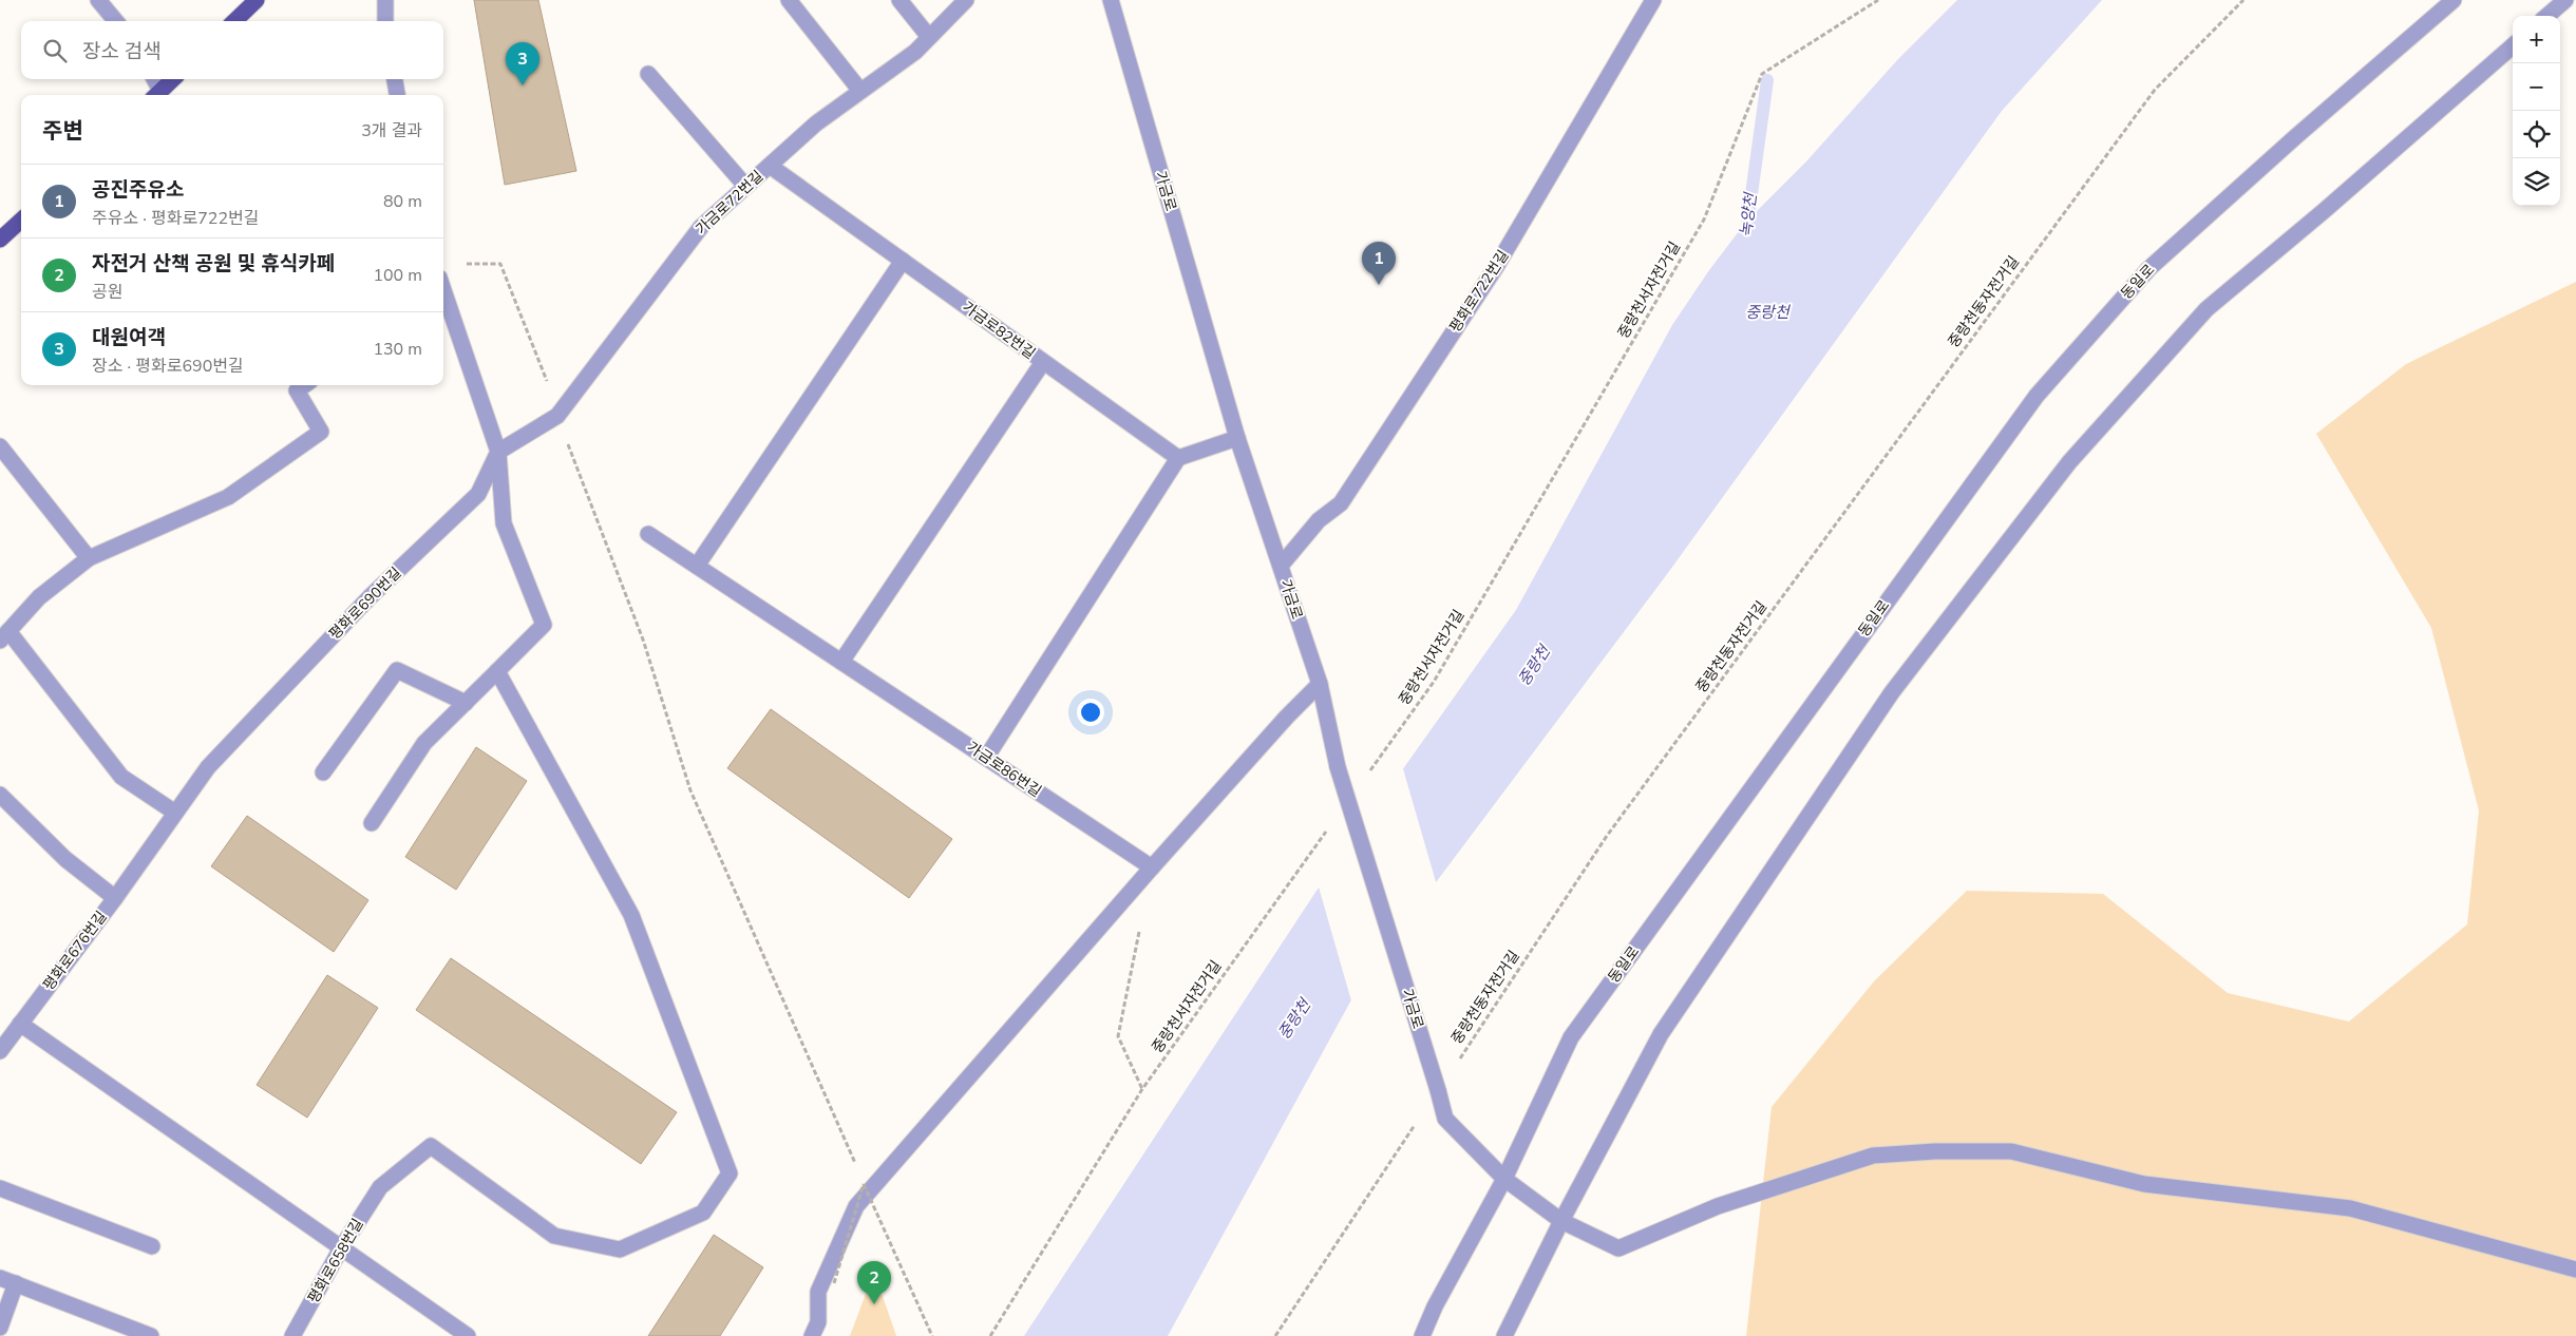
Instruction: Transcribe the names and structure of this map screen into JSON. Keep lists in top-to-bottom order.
{
  "streets": {
    "street": [
      "가금로",
      "가금로72번길",
      "동일로",
      "평화로722번길",
      "가금로82번길",
      "평화로690번길",
      "가금로86번길",
      "평화로676번길",
      "평화로658번길"
    ],
    "path": ["중랑천서자전거길", "중랑천동자전거길"]
  },
  "crossings": [
    ["가금로", "동일로"],
    ["가금로", "평화로722번길"],
    ["가금로72번길", "가금로82번길"],
    ["가금로72번길", "평화로690번길"],
    ["평화로690번길", "평화로676번길"]
  ],
  "water": ["녹양천", "중랑천"],
  "page": {
    "map_buttons": ["+", "−"],
    "search": "장소 검색",
    "pins": ["3", "1", "2"],
    "heading": ["주변", "3개 결과"],
    "list": [
      {
        "mark": "1",
        "name": "공진주유소",
        "note": "주유소 · 평화로722번길",
        "value": "80 m"
      },
      {
        "mark": "2",
        "name": "자전거 산책 공원 및 휴식카페",
        "note": "공원",
        "value": "100 m"
      },
      {
        "mark": "3",
        "name": "대원여객",
        "note": "장소 · 평화로690번길",
        "value": "130 m"
      }
    ]
  }
}
